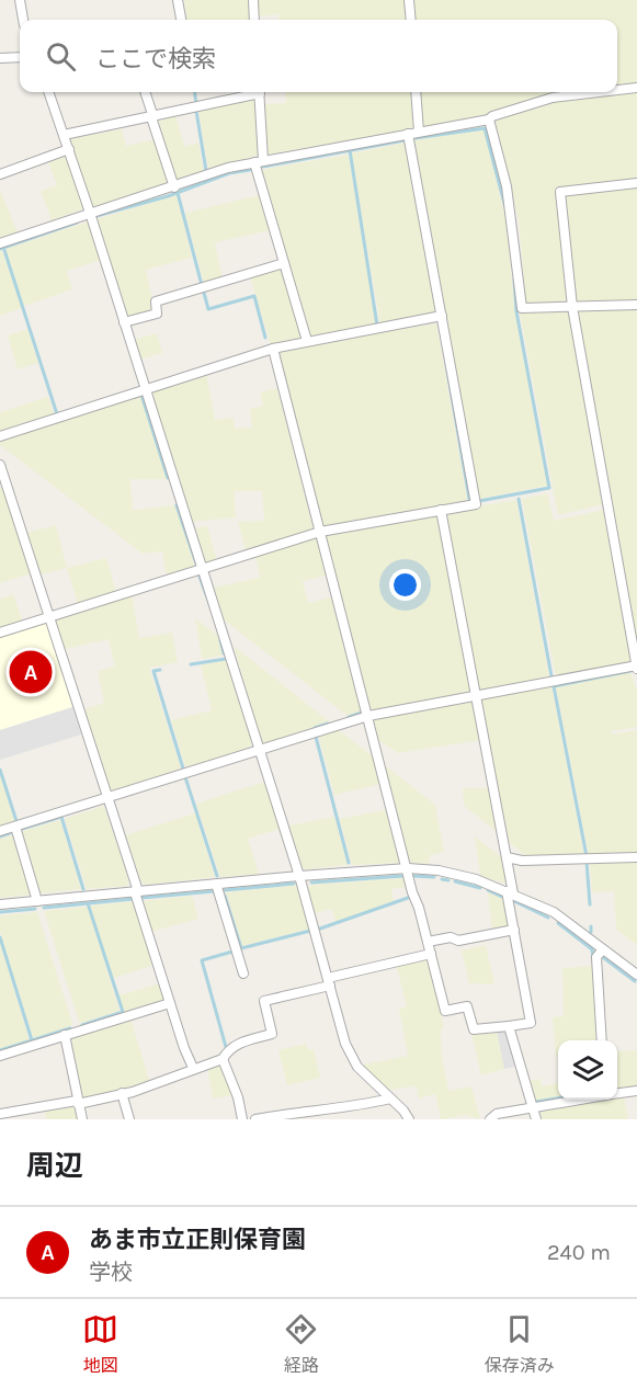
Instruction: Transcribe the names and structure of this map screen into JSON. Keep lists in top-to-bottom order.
{
  "page": {
    "search": "ここで検索",
    "pins": "A",
    "heading": "周辺",
    "list": [
      {
        "mark": "A",
        "name": "あま市立正則保育園",
        "note": "学校",
        "value": "240 m"
      }
    ],
    "nav": ["地図", "経路", "保存済み"]
  }
}
